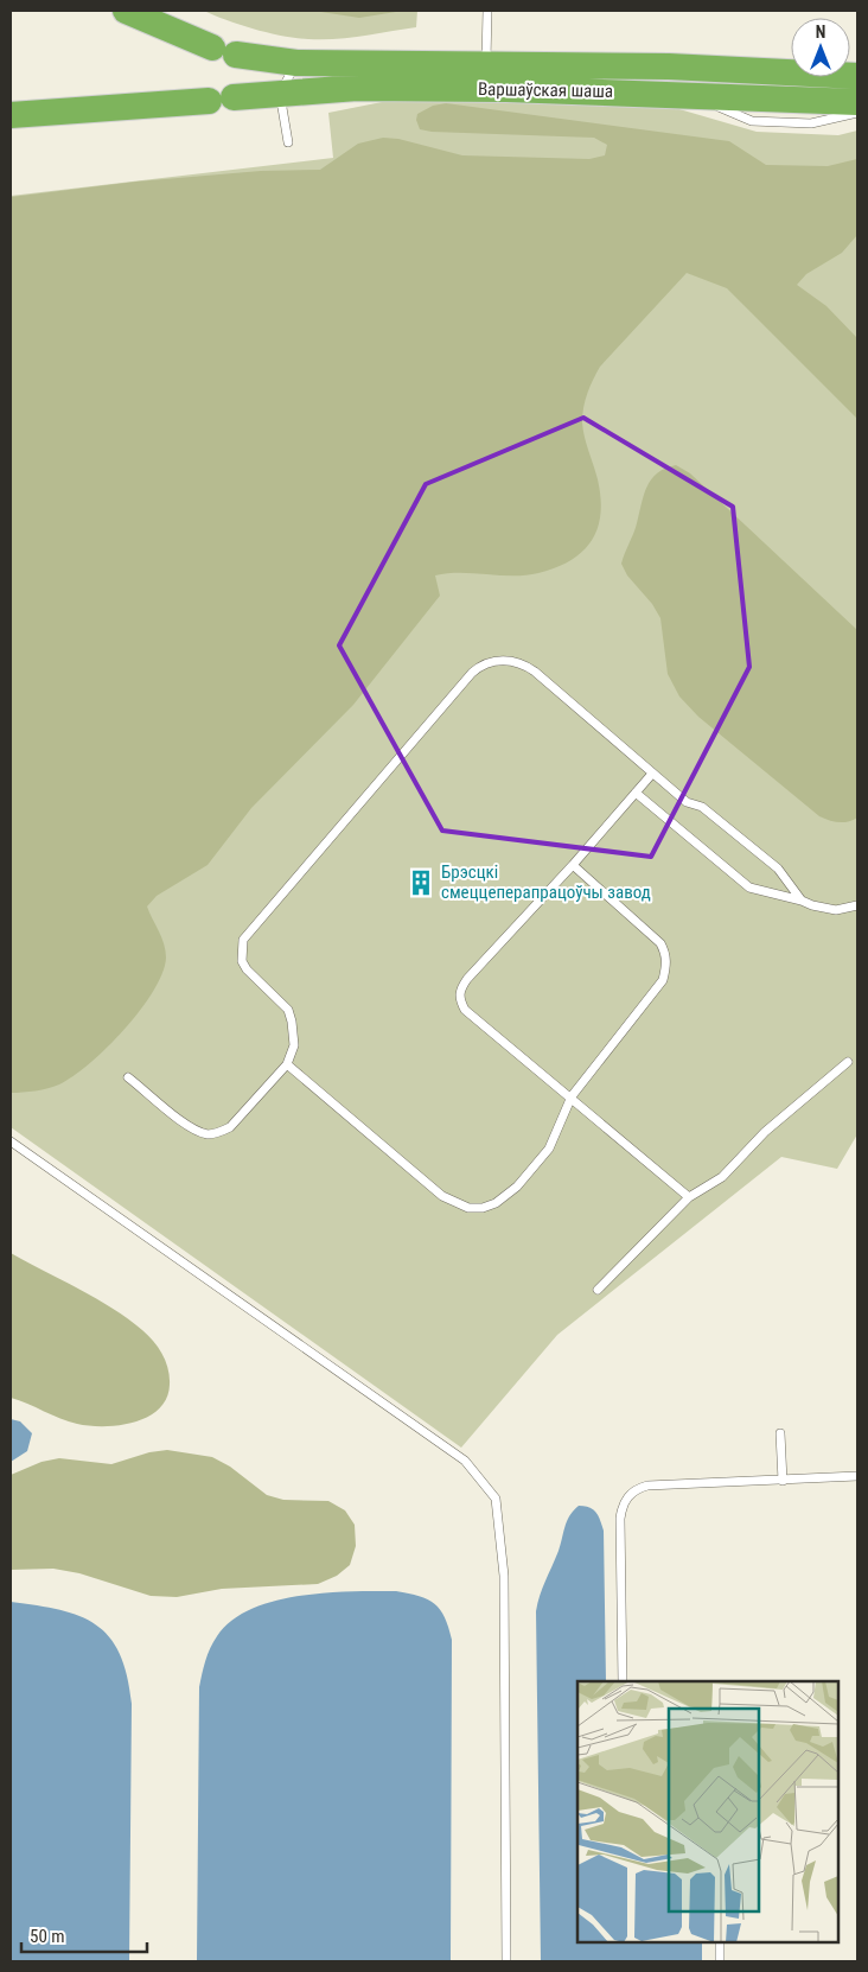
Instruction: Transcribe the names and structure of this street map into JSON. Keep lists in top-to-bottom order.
{
  "streets": {
    "highway": ["Варшаўская шаша"]
  },
  "places": {
    "building": ["Брэсцкі смеццеперапрацоўчы завод"]
  },
  "scale_bar": "50 m",
  "north": "top"
}
